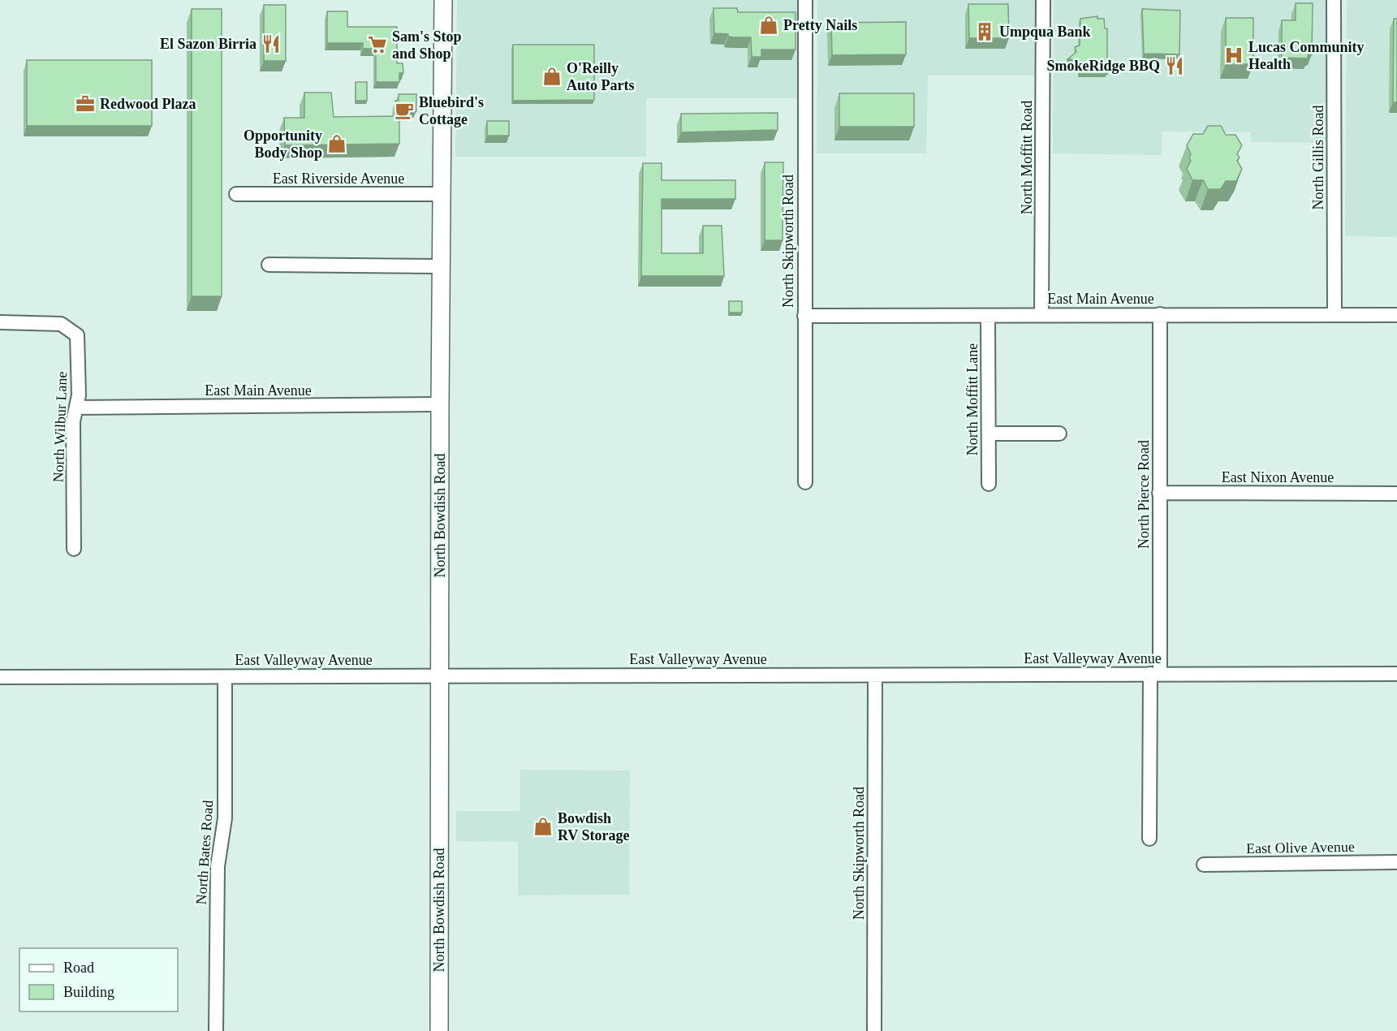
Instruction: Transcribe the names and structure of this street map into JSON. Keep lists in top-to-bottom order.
{
  "streets": {
    "street": [
      "North Moffitt Road",
      "North Gillis Road",
      "East Riverside Avenue",
      "North Skipworth Road",
      "East Main Avenue",
      "North Moffitt Lane",
      "North Wilbur Lane",
      "East Nixon Avenue",
      "North Pierce Road",
      "North Bowdish Road",
      "East Valleyway Avenue",
      "East Olive Avenue",
      "North Bates Road"
    ]
  },
  "crossings": [
    ["North Moffitt Road", "East Main Avenue"],
    ["North Gillis Road", "East Main Avenue"],
    ["East Riverside Avenue", "North Bowdish Road"],
    ["North Skipworth Road", "East Main Avenue"],
    ["North Skipworth Road", "East Valleyway Avenue"],
    ["East Main Avenue", "North Moffitt Lane"],
    ["East Main Avenue", "North Wilbur Lane"],
    ["East Main Avenue", "North Pierce Road"],
    ["East Main Avenue", "North Bowdish Road"],
    ["East Nixon Avenue", "North Pierce Road"],
    ["North Pierce Road", "East Valleyway Avenue"],
    ["North Bowdish Road", "East Valleyway Avenue"],
    ["East Valleyway Avenue", "North Bates Road"]
  ],
  "places": {
    "shop": [
      "Pretty Nails",
      "O'Reilly Auto Parts",
      "Opportunity Body Shop",
      "Bowdish RV Storage"
    ],
    "building": ["Umpqua Bank"],
    "restaurant": ["El Sazon Birria", "SmokeRidge BBQ"],
    "supermarket": ["Sam's Stop and Shop"],
    "hospital": ["Lucas Community Health"],
    "office": ["Redwood Plaza"],
    "cafe": ["Bluebird's Cottage"]
  },
  "legend": ["Road", "Building"]
}
